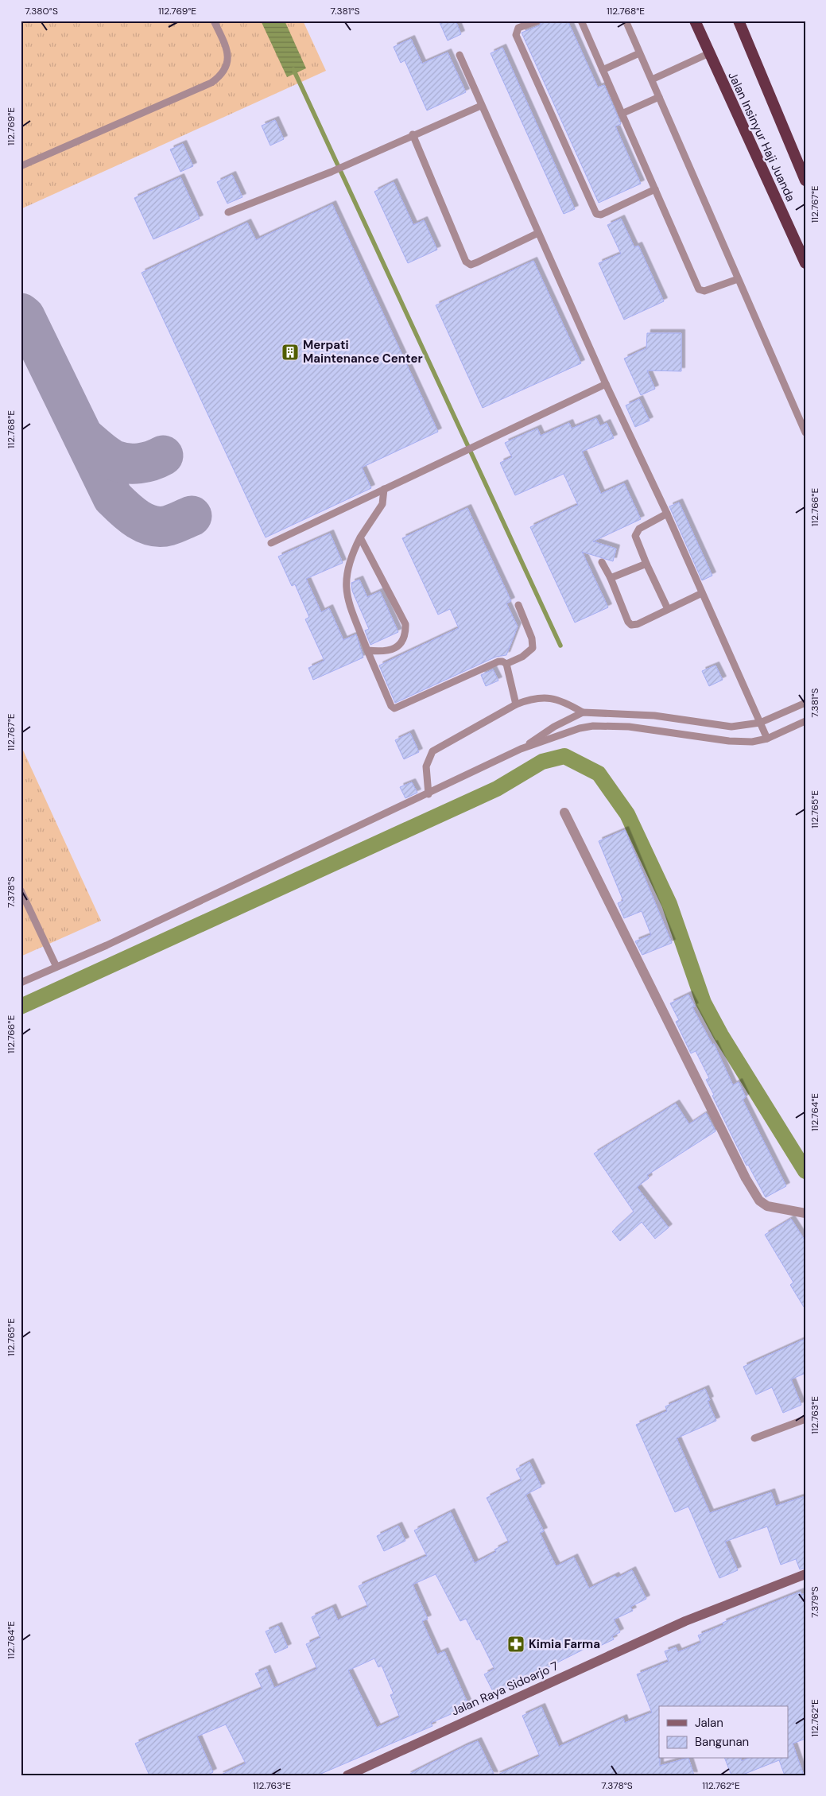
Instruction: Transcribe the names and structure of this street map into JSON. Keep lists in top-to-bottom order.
{
  "streets": {
    "highway": ["Jalan Insinyur Haji Juanda"],
    "main road": ["Jalan Raya Sidoarjo 7"]
  },
  "places": {
    "building": ["Merpati Maintenance Center"],
    "pharmacy": ["Kimia Farma"]
  },
  "legend": ["Jalan", "Bangunan"],
  "coordinates": [
    "7.380°S",
    "112.769°E",
    "7.381°S",
    "112.768°E",
    "112.767°E",
    "112.766°E",
    "112.765°E",
    "7.378°S",
    "112.764°E",
    "112.763°E",
    "7.379°S",
    "112.762°E"
  ]
}
